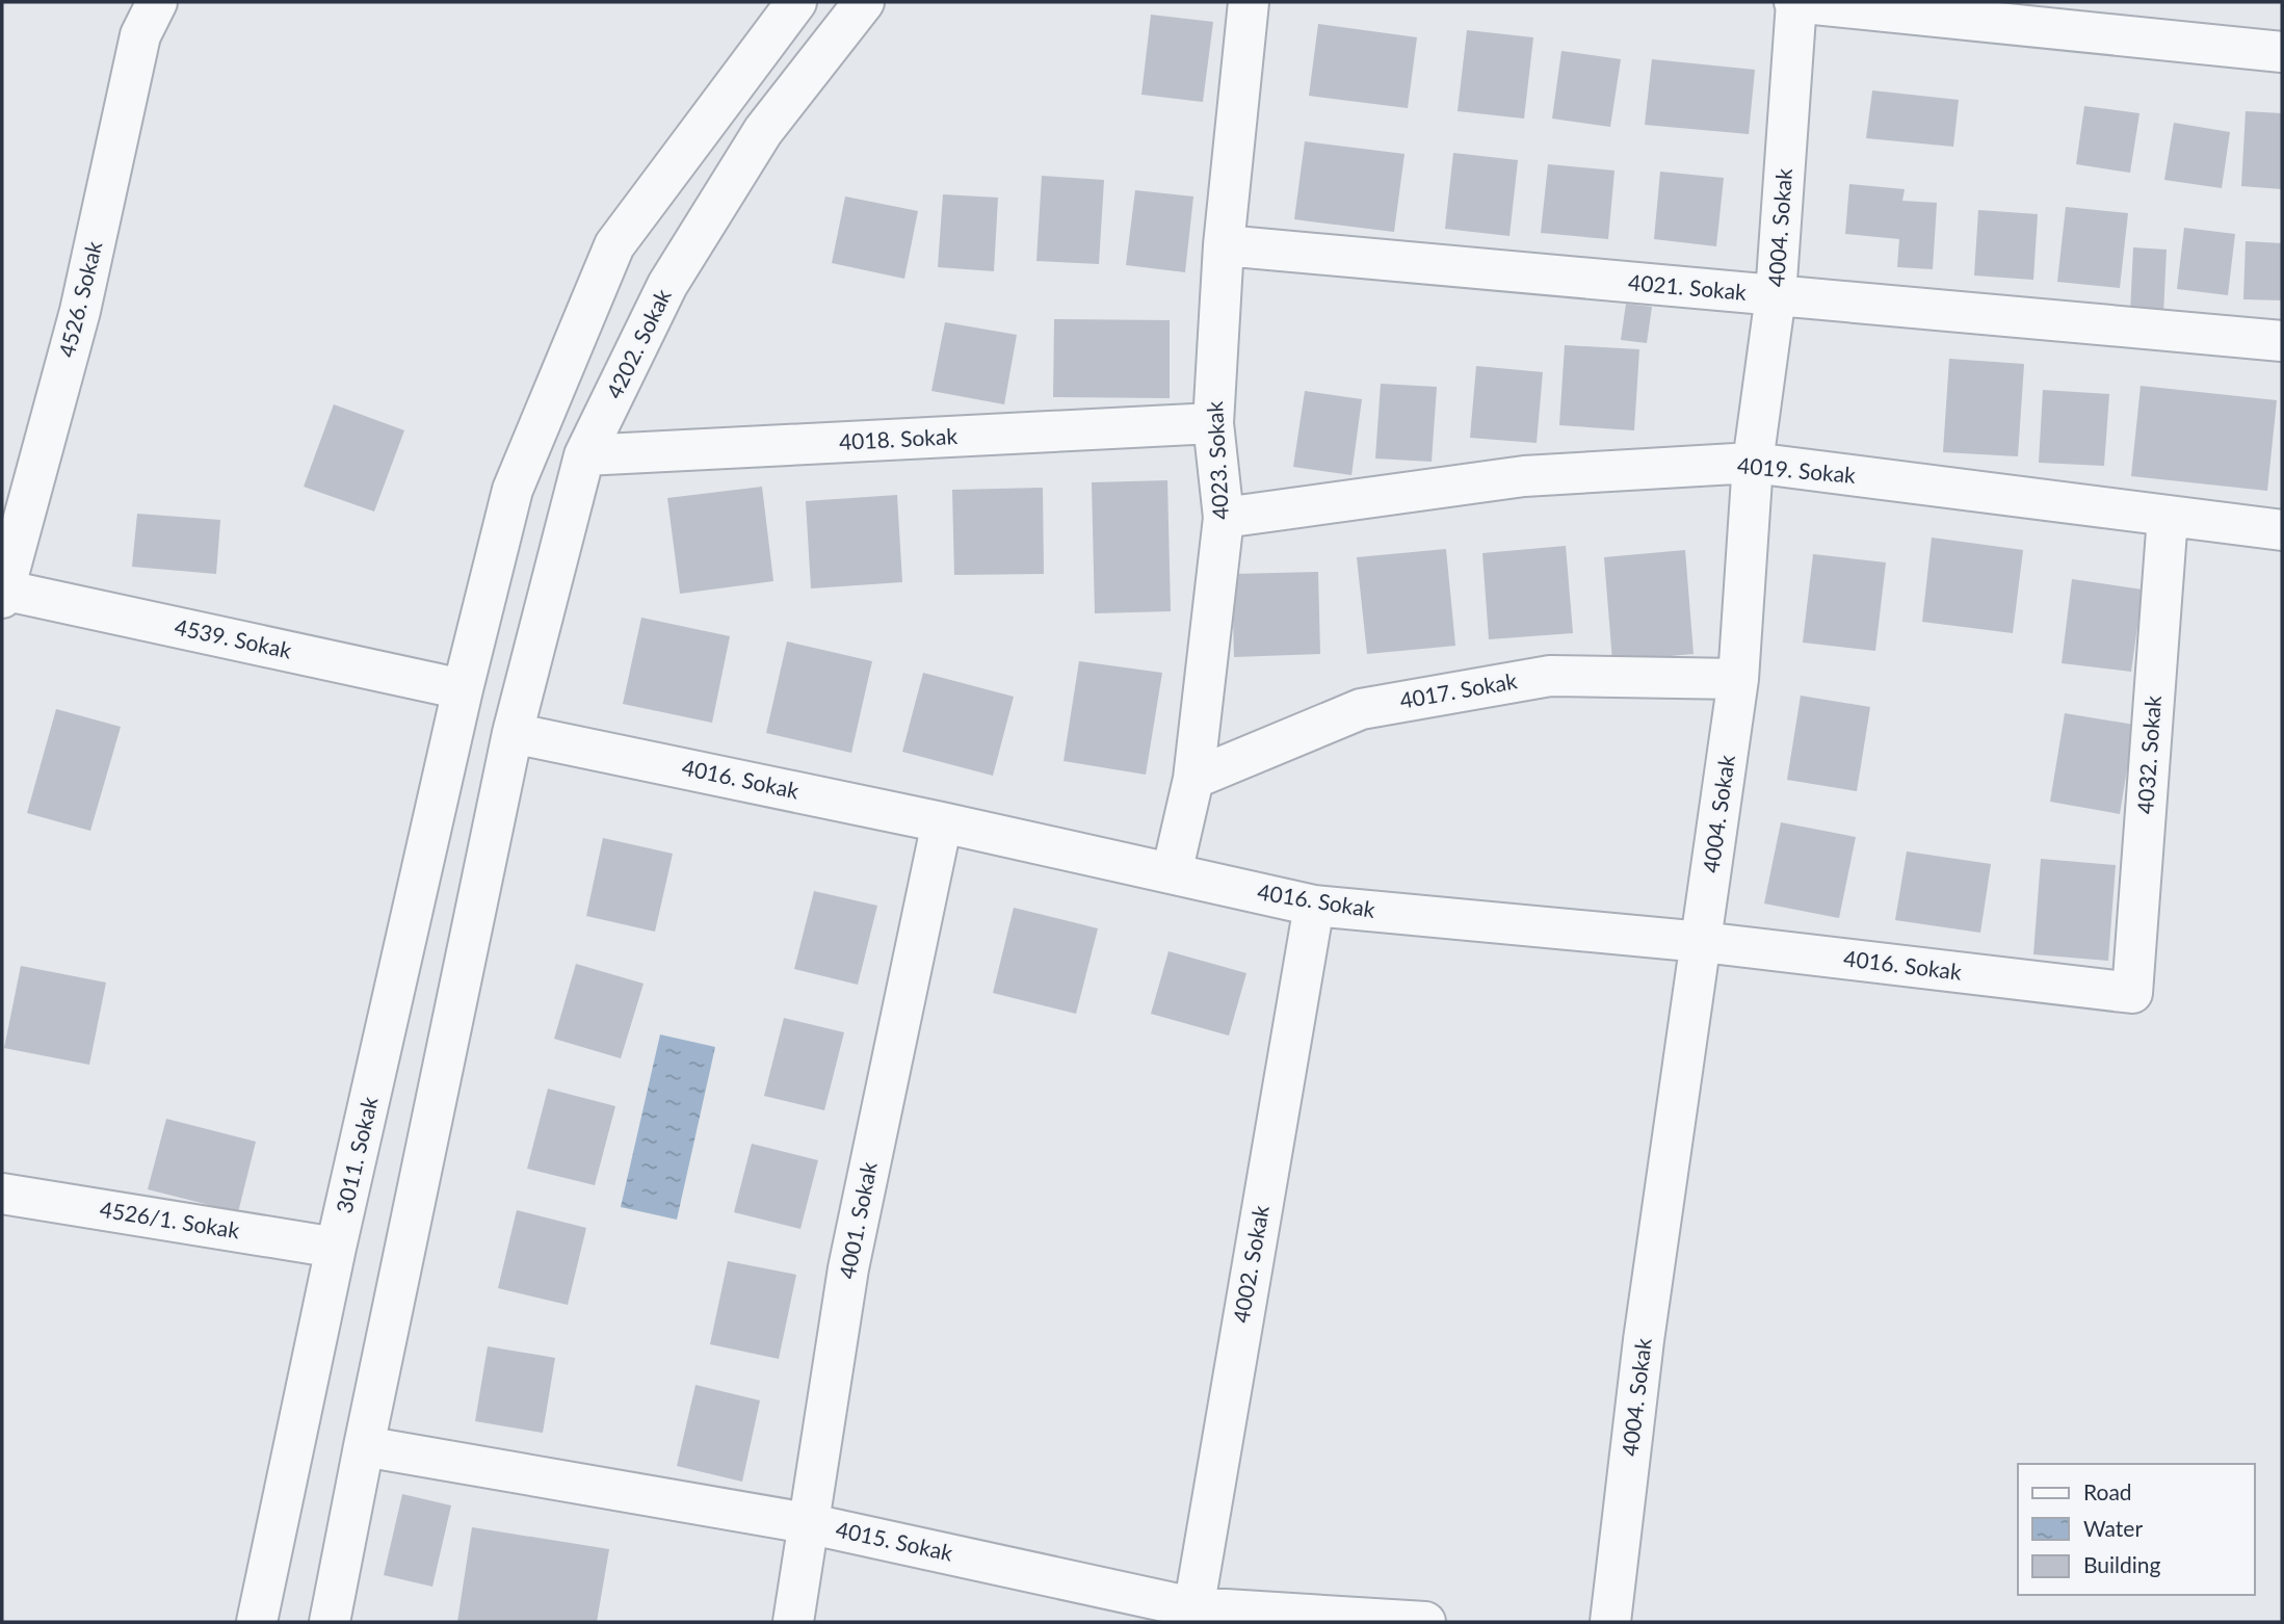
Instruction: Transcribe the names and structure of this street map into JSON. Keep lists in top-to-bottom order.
{
  "streets": {
    "street": [
      "4004. Sokak",
      "4021. Sokak",
      "4526. Sokak",
      "4202. Sokak",
      "4018. Sokak",
      "4023. Sokak",
      "4019. Sokak",
      "4539. Sokak",
      "4017. Sokak",
      "4032. Sokak",
      "4016. Sokak",
      "3011. Sokak",
      "4526/1. Sokak",
      "4001. Sokak",
      "4002. Sokak",
      "4015. Sokak"
    ]
  },
  "crossings": [
    ["4004. Sokak", "4021. Sokak"],
    ["4004. Sokak", "4019. Sokak"],
    ["4004. Sokak", "4017. Sokak"],
    ["4004. Sokak", "4016. Sokak"],
    ["4021. Sokak", "4023. Sokak"],
    ["4526. Sokak", "4539. Sokak"],
    ["4202. Sokak", "4018. Sokak"],
    ["4202. Sokak", "4016. Sokak"],
    ["4018. Sokak", "4023. Sokak"],
    ["4023. Sokak", "4019. Sokak"],
    ["4023. Sokak", "4017. Sokak"],
    ["4023. Sokak", "4016. Sokak"],
    ["4019. Sokak", "4032. Sokak"],
    ["4539. Sokak", "3011. Sokak"],
    ["4032. Sokak", "4016. Sokak"],
    ["4016. Sokak", "4001. Sokak"],
    ["4016. Sokak", "4002. Sokak"],
    ["3011. Sokak", "4526/1. Sokak"],
    ["4001. Sokak", "4015. Sokak"],
    ["4002. Sokak", "4015. Sokak"]
  ],
  "legend": ["Road", "Water", "Building"]
}
